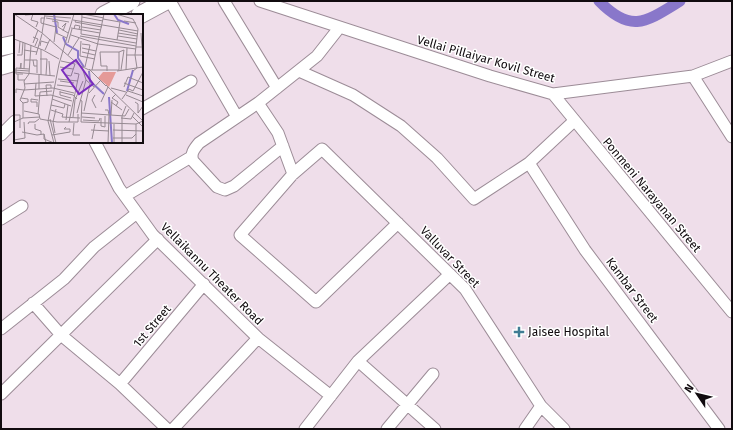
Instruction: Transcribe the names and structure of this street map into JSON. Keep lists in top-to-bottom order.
{
  "streets": {
    "street": [
      "Vellai Pillaiyar Kovil Street",
      "Ponmeni Narayanan Street",
      "Valluvar Street",
      "Vellaikannu Theater Road",
      "Kambar Street",
      "1st Street"
    ]
  },
  "crossings": [
    ["Vellai Pillaiyar Kovil Street", "Ponmeni Narayanan Street"],
    ["Vellaikannu Theater Road", "1st Street"]
  ],
  "places": {
    "health": ["Jaisee Hospital"]
  },
  "north": "top left"
}
